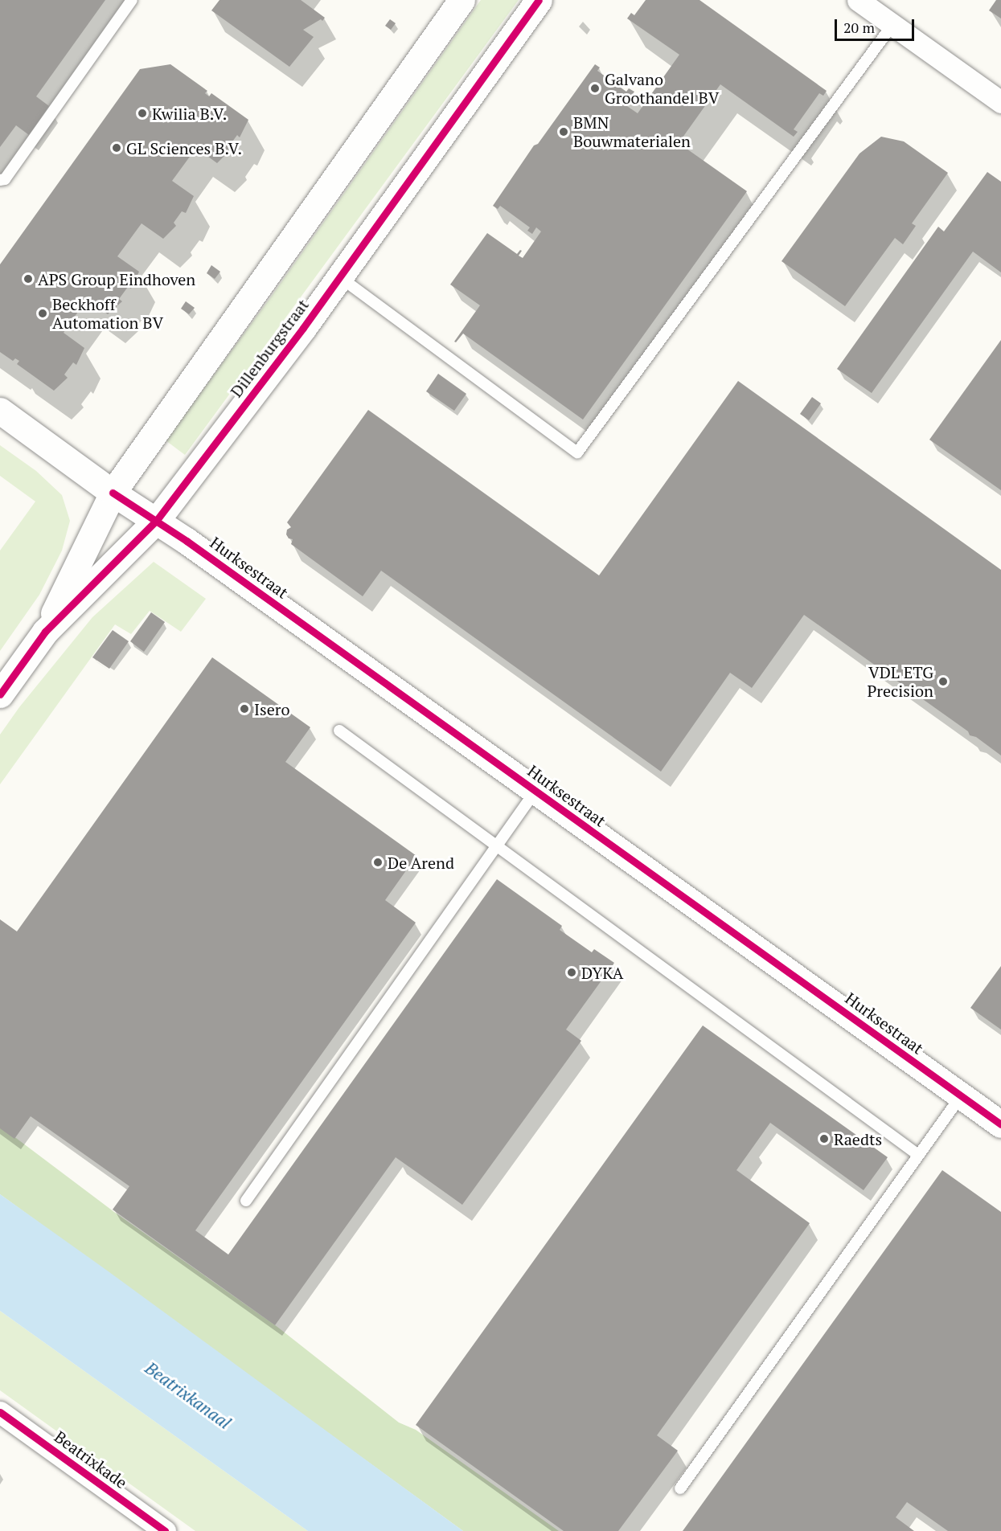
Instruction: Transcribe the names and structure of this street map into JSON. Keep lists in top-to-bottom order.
{
  "streets": {
    "street": ["Dillenburgstraat", "Hurksestraat", "Beatrixkade"]
  },
  "crossings": [
    ["Dillenburgstraat", "Hurksestraat"]
  ],
  "water": ["Beatrixkanaal"],
  "places": [
    "Galvano Groothandel BV",
    "Kwilia B.V.",
    "BMN Bouwmaterialen",
    "GL Sciences B.V.",
    "APS Group Eindhoven",
    "Beckhoff Automation BV",
    "VDL ETG Precision",
    "Isero",
    "De Arend",
    "DYKA",
    "Raedts"
  ],
  "scale_bar": "20 m"
}
